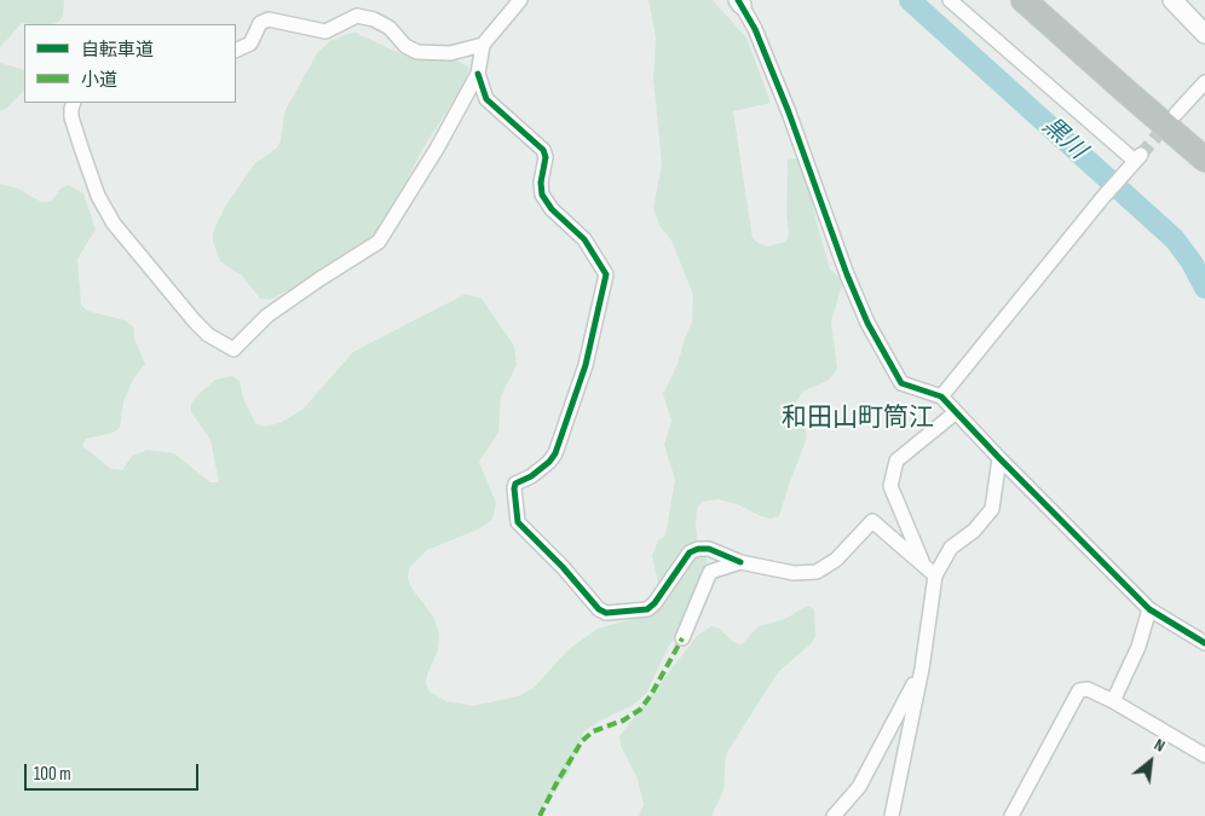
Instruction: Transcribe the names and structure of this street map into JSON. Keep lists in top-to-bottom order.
{
  "districts": ["和田山町筒江"],
  "water": ["黒川"],
  "legend": ["自転車道", "小道"],
  "scale_bar": "100 m",
  "north": "top right"
}
